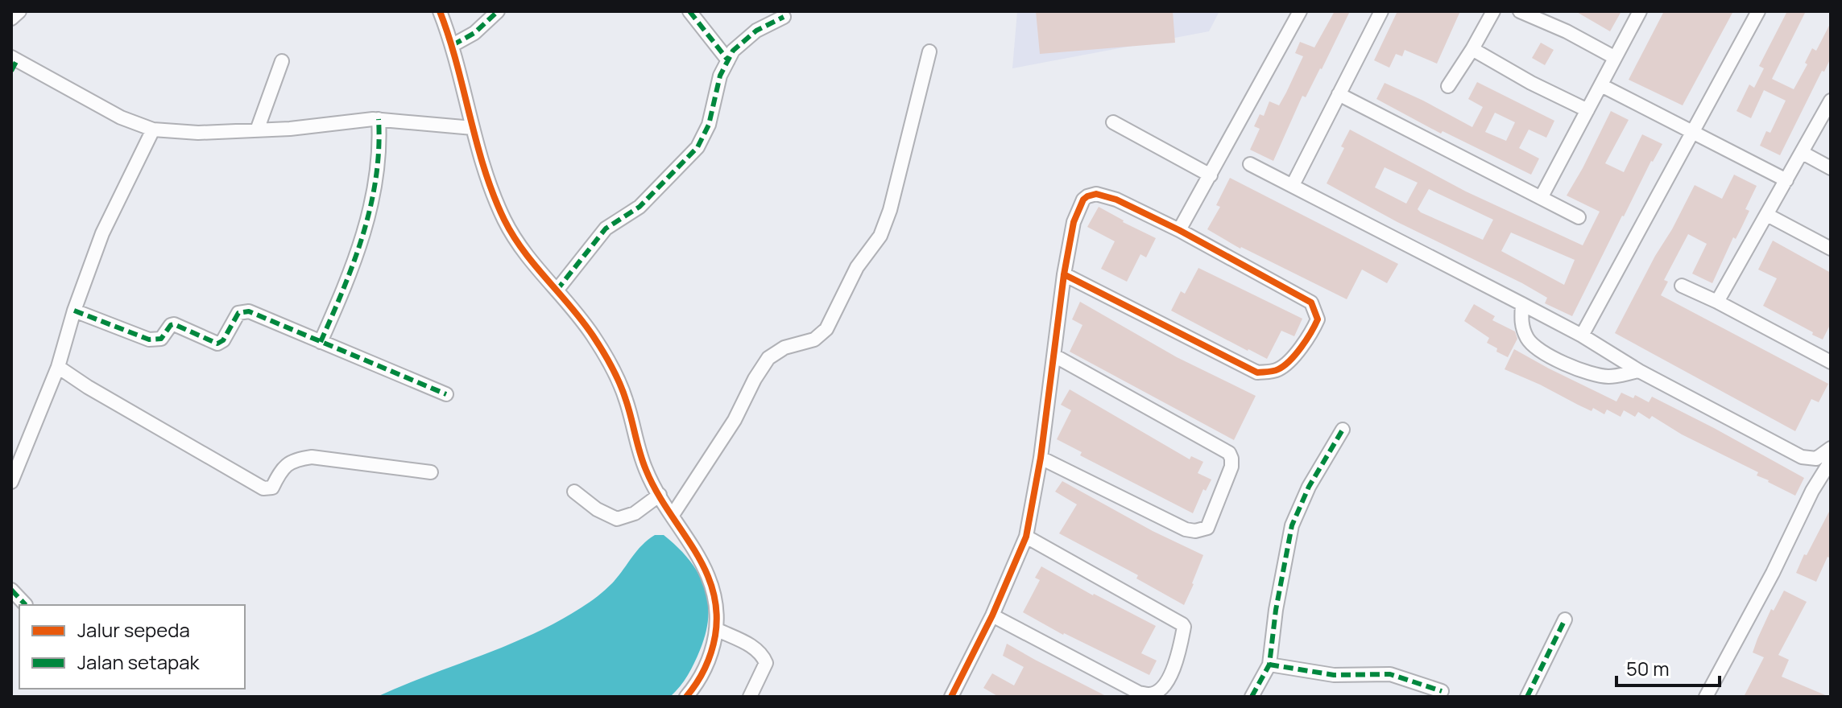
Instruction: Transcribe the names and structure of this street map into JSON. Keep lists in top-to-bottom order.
{
  "legend": ["Jalur sepeda", "Jalan setapak"],
  "scale_bar": "50 m"
}
